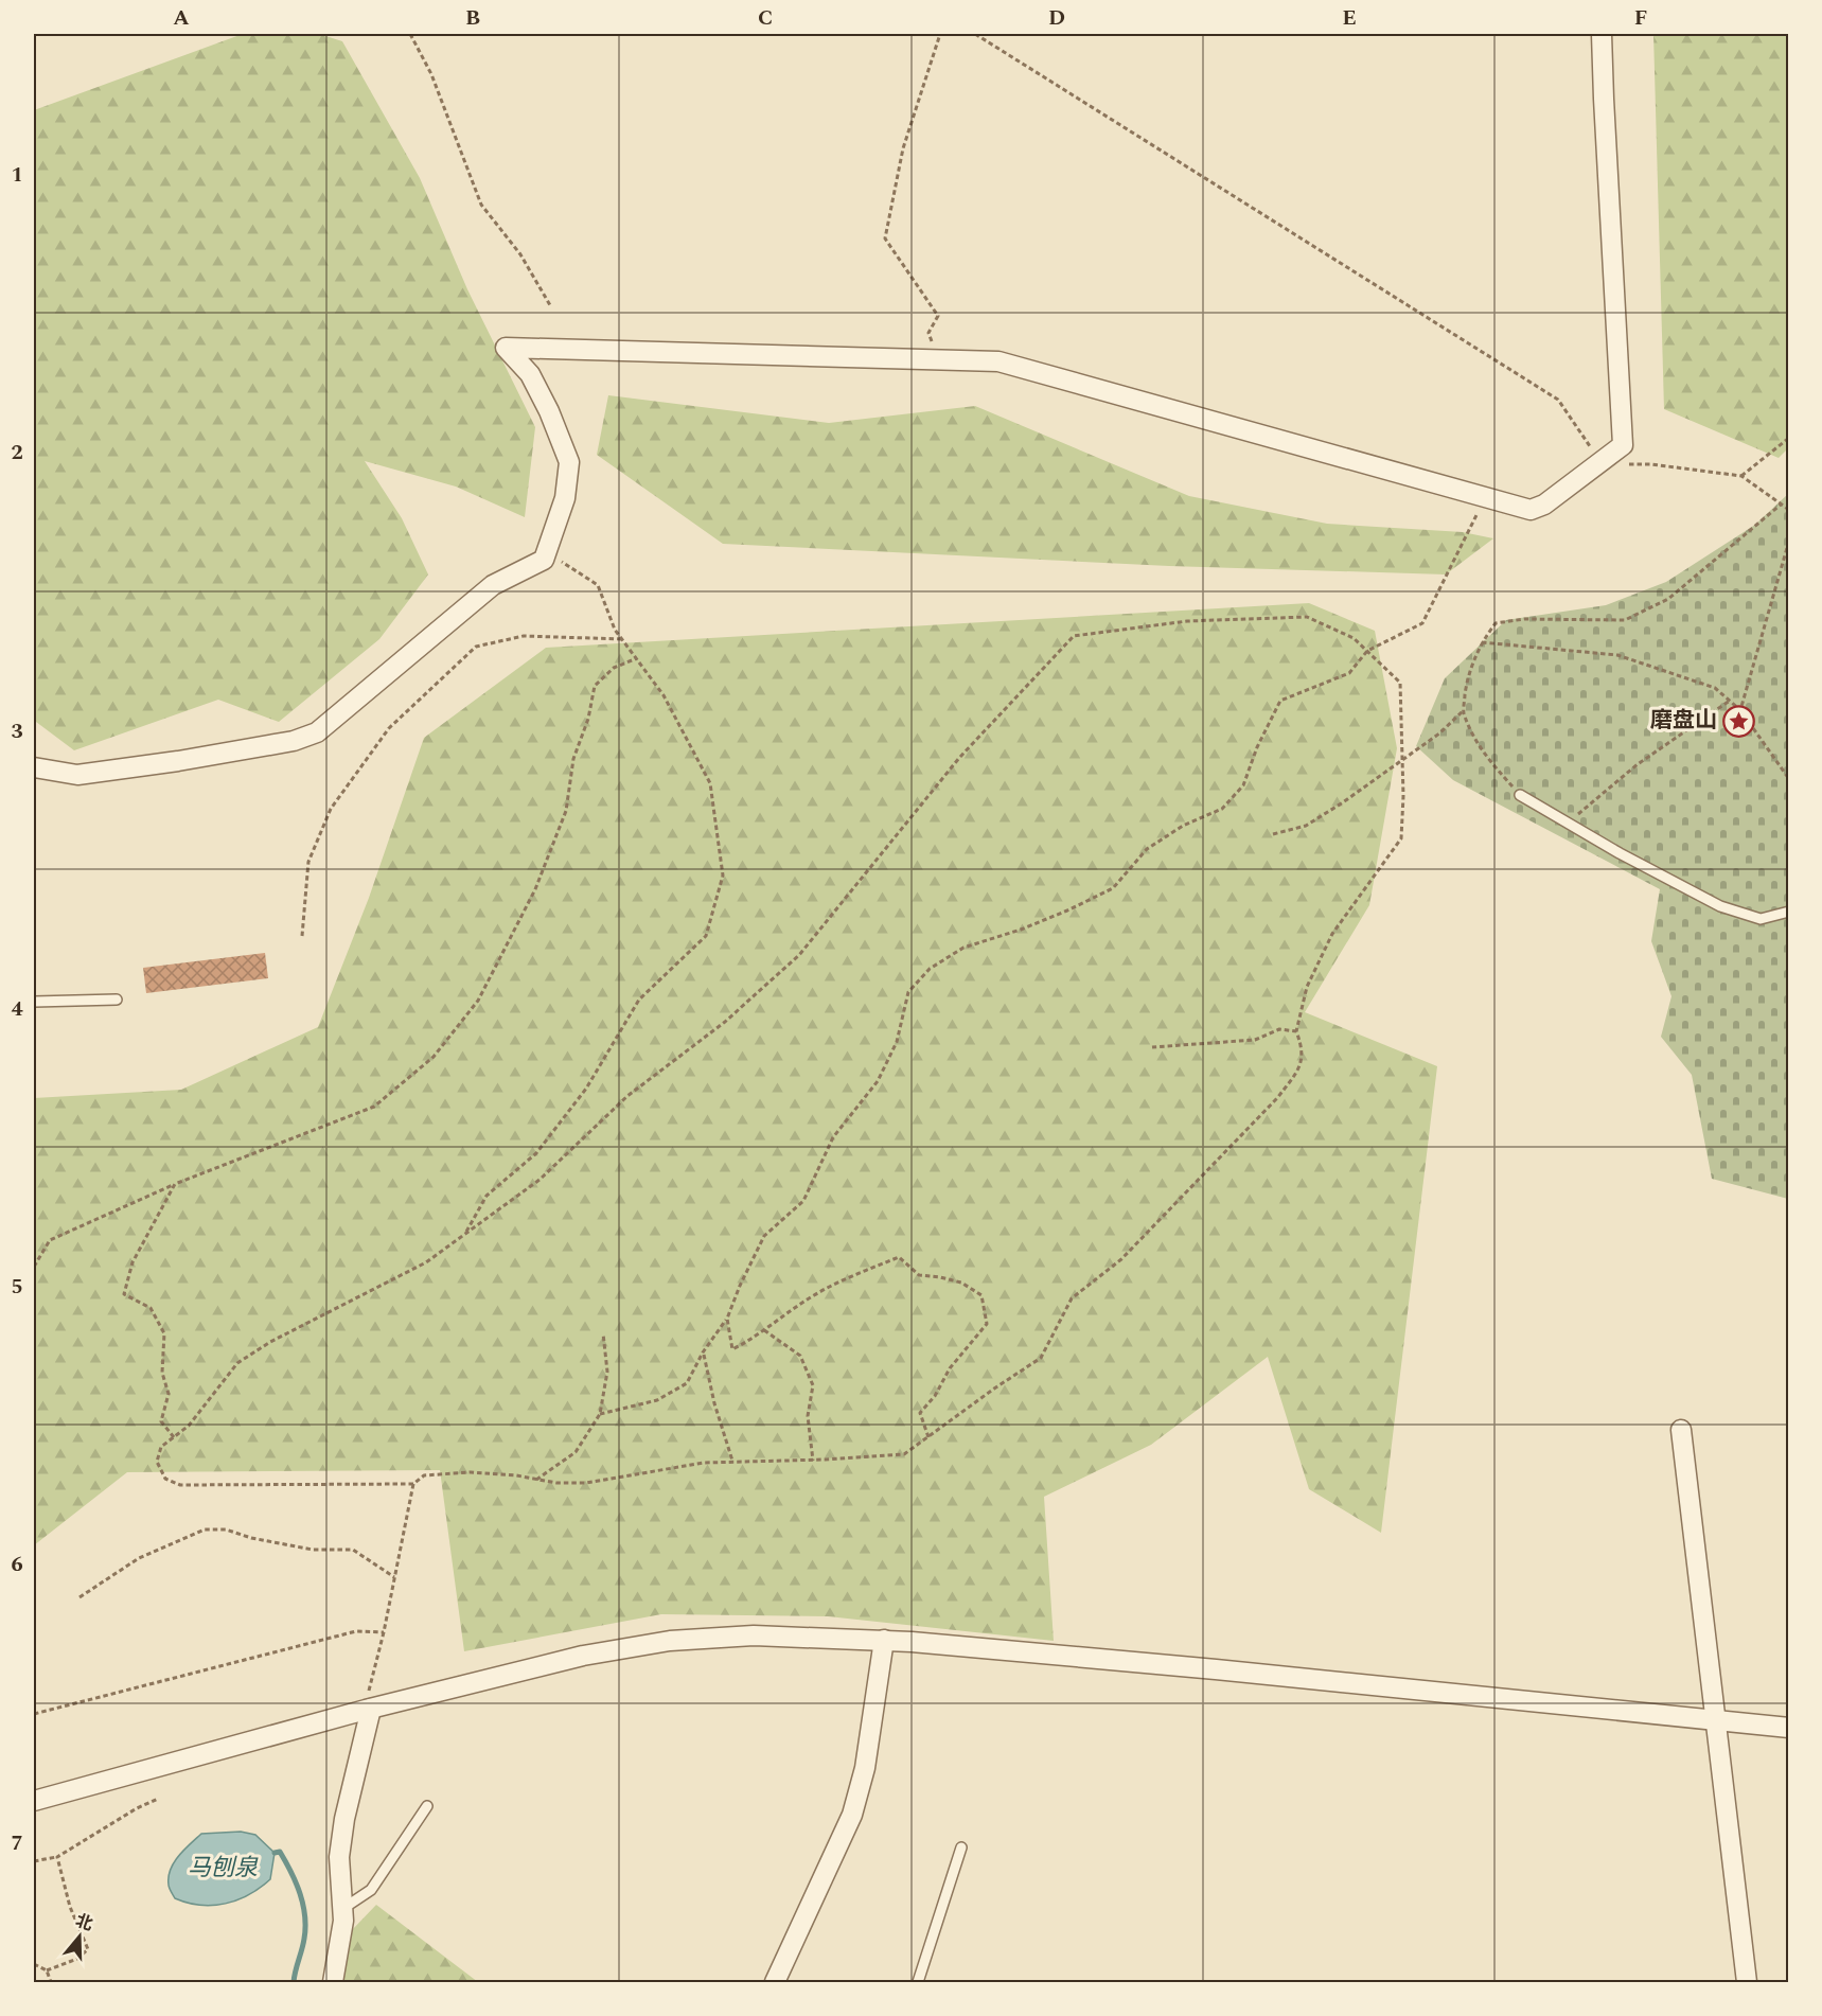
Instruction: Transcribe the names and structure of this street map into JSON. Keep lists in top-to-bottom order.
{
  "water": ["马刨泉"],
  "places": {
    "place": ["磨盘山"]
  },
  "north": "top",
  "grid": {
    "columns": [
      "A",
      "B",
      "C",
      "D",
      "E",
      "F"
    ],
    "rows": [
      "1",
      "2",
      "3",
      "4",
      "5",
      "6",
      "7"
    ]
  }
}
